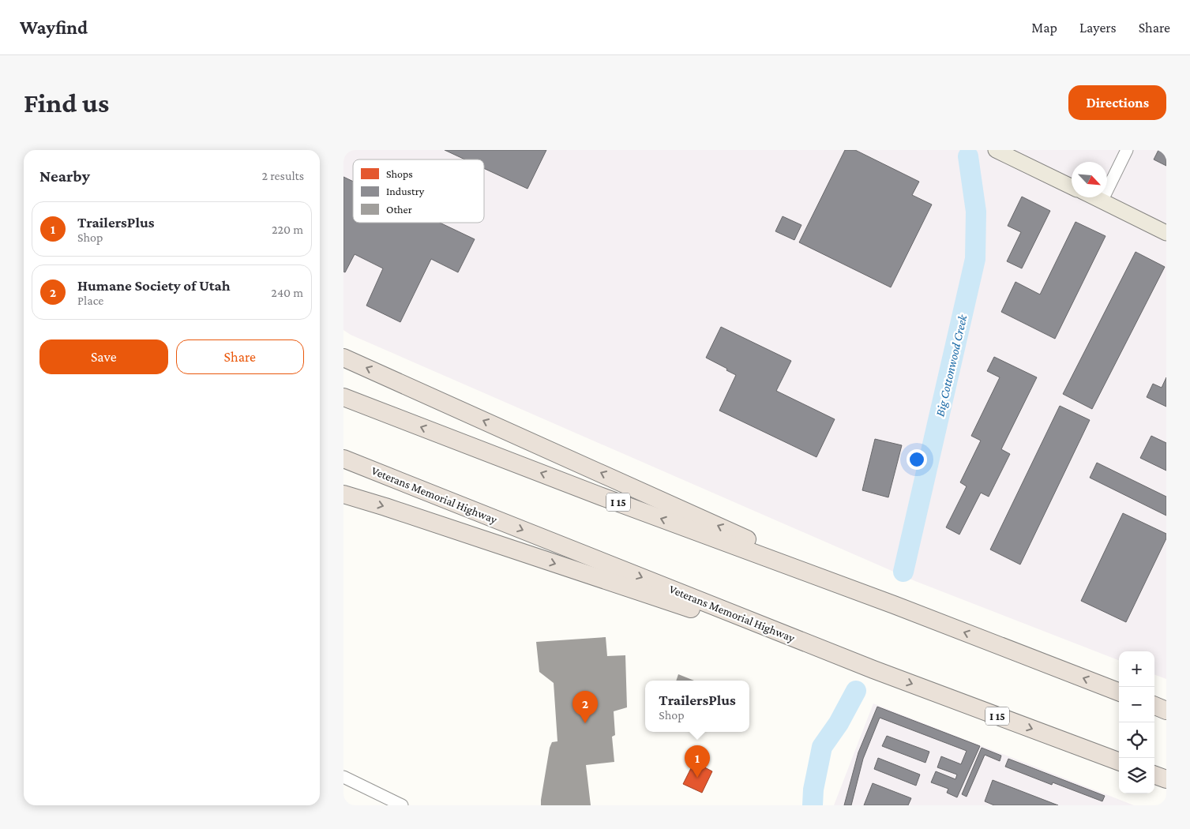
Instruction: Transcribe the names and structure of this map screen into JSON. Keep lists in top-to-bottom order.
{
  "streets": {
    "highway": ["Veterans Memorial Highway", "I 15"]
  },
  "water": ["Big Cottonwood Creek"],
  "legend": ["Shops", "Industry", "Other"],
  "north": "bottom right",
  "page": {
    "header": "Wayfind",
    "nav": ["Map", "Layers", "Share"],
    "buttons": [
      "Directions",
      ["Save", "Share"]
    ],
    "title": "Find us",
    "heading": ["Nearby", "2 results"],
    "list": [
      {
        "mark": "1",
        "name": "TrailersPlus",
        "note": "Shop",
        "value": "220 m"
      },
      {
        "mark": "2",
        "name": "Humane Society of Utah",
        "note": "Place",
        "value": "240 m"
      }
    ],
    "map_buttons": ["+", "−"],
    "popup": ["TrailersPlus", "Shop"],
    "pins": ["2", "1"]
  }
}
